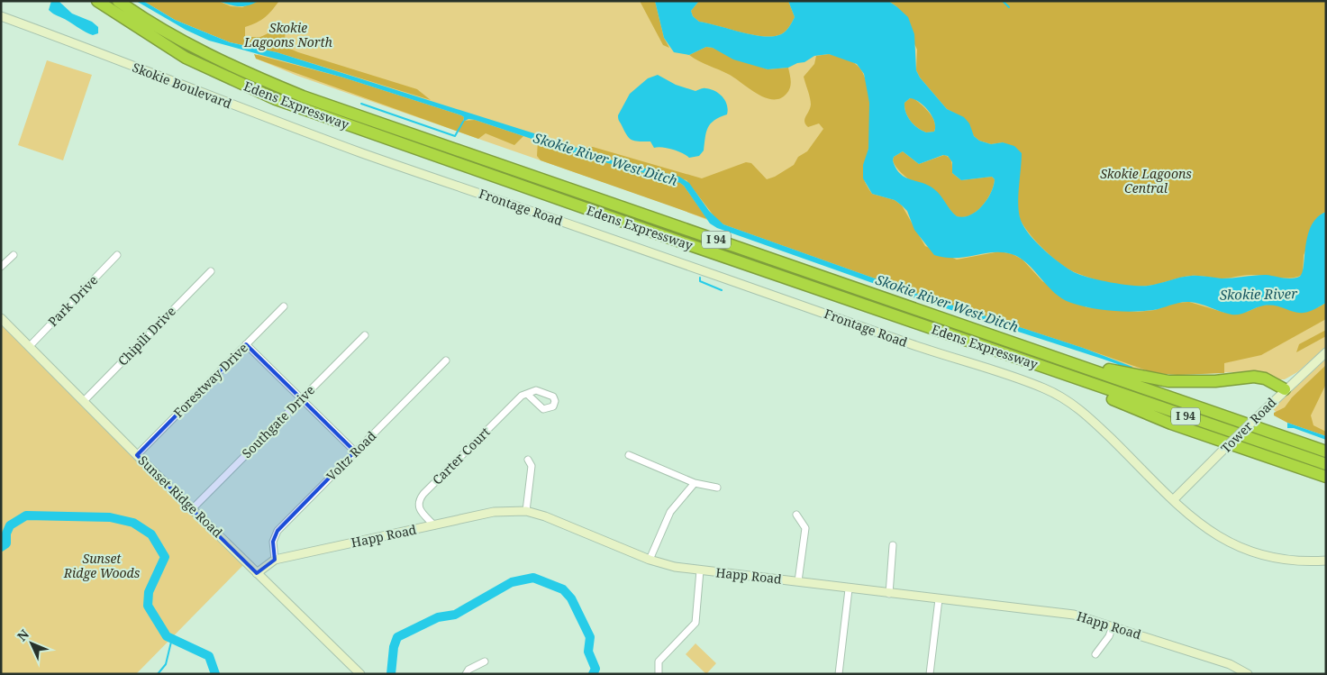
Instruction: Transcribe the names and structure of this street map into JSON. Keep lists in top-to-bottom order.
{
  "streets": {
    "highway": ["Edens Expressway", "I 94"],
    "main road": [
      "Skokie Boulevard",
      "Frontage Road",
      "Tower Road",
      "Sunset Ridge Road",
      "Happ Road"
    ],
    "street": [
      "Park Drive",
      "Chipili Drive",
      "Forestway Drive",
      "Southgate Drive",
      "Voltz Road",
      "Carter Court"
    ]
  },
  "crossings": [
    ["Skokie Boulevard", "Frontage Road"],
    ["Frontage Road", "Tower Road"],
    ["Park Drive", "Sunset Ridge Road"],
    ["Chipili Drive", "Sunset Ridge Road"],
    ["Forestway Drive", "Sunset Ridge Road"],
    ["Southgate Drive", "Sunset Ridge Road"],
    ["Voltz Road", "Happ Road"],
    ["Carter Court", "Happ Road"],
    ["Sunset Ridge Road", "Happ Road"]
  ],
  "water": ["Skokie River West Ditch", "Skokie River"],
  "parks": ["Skokie Lagoons North", "Skokie Lagoons Central", "Sunset Ridge Woods"],
  "north": "top left"
}
